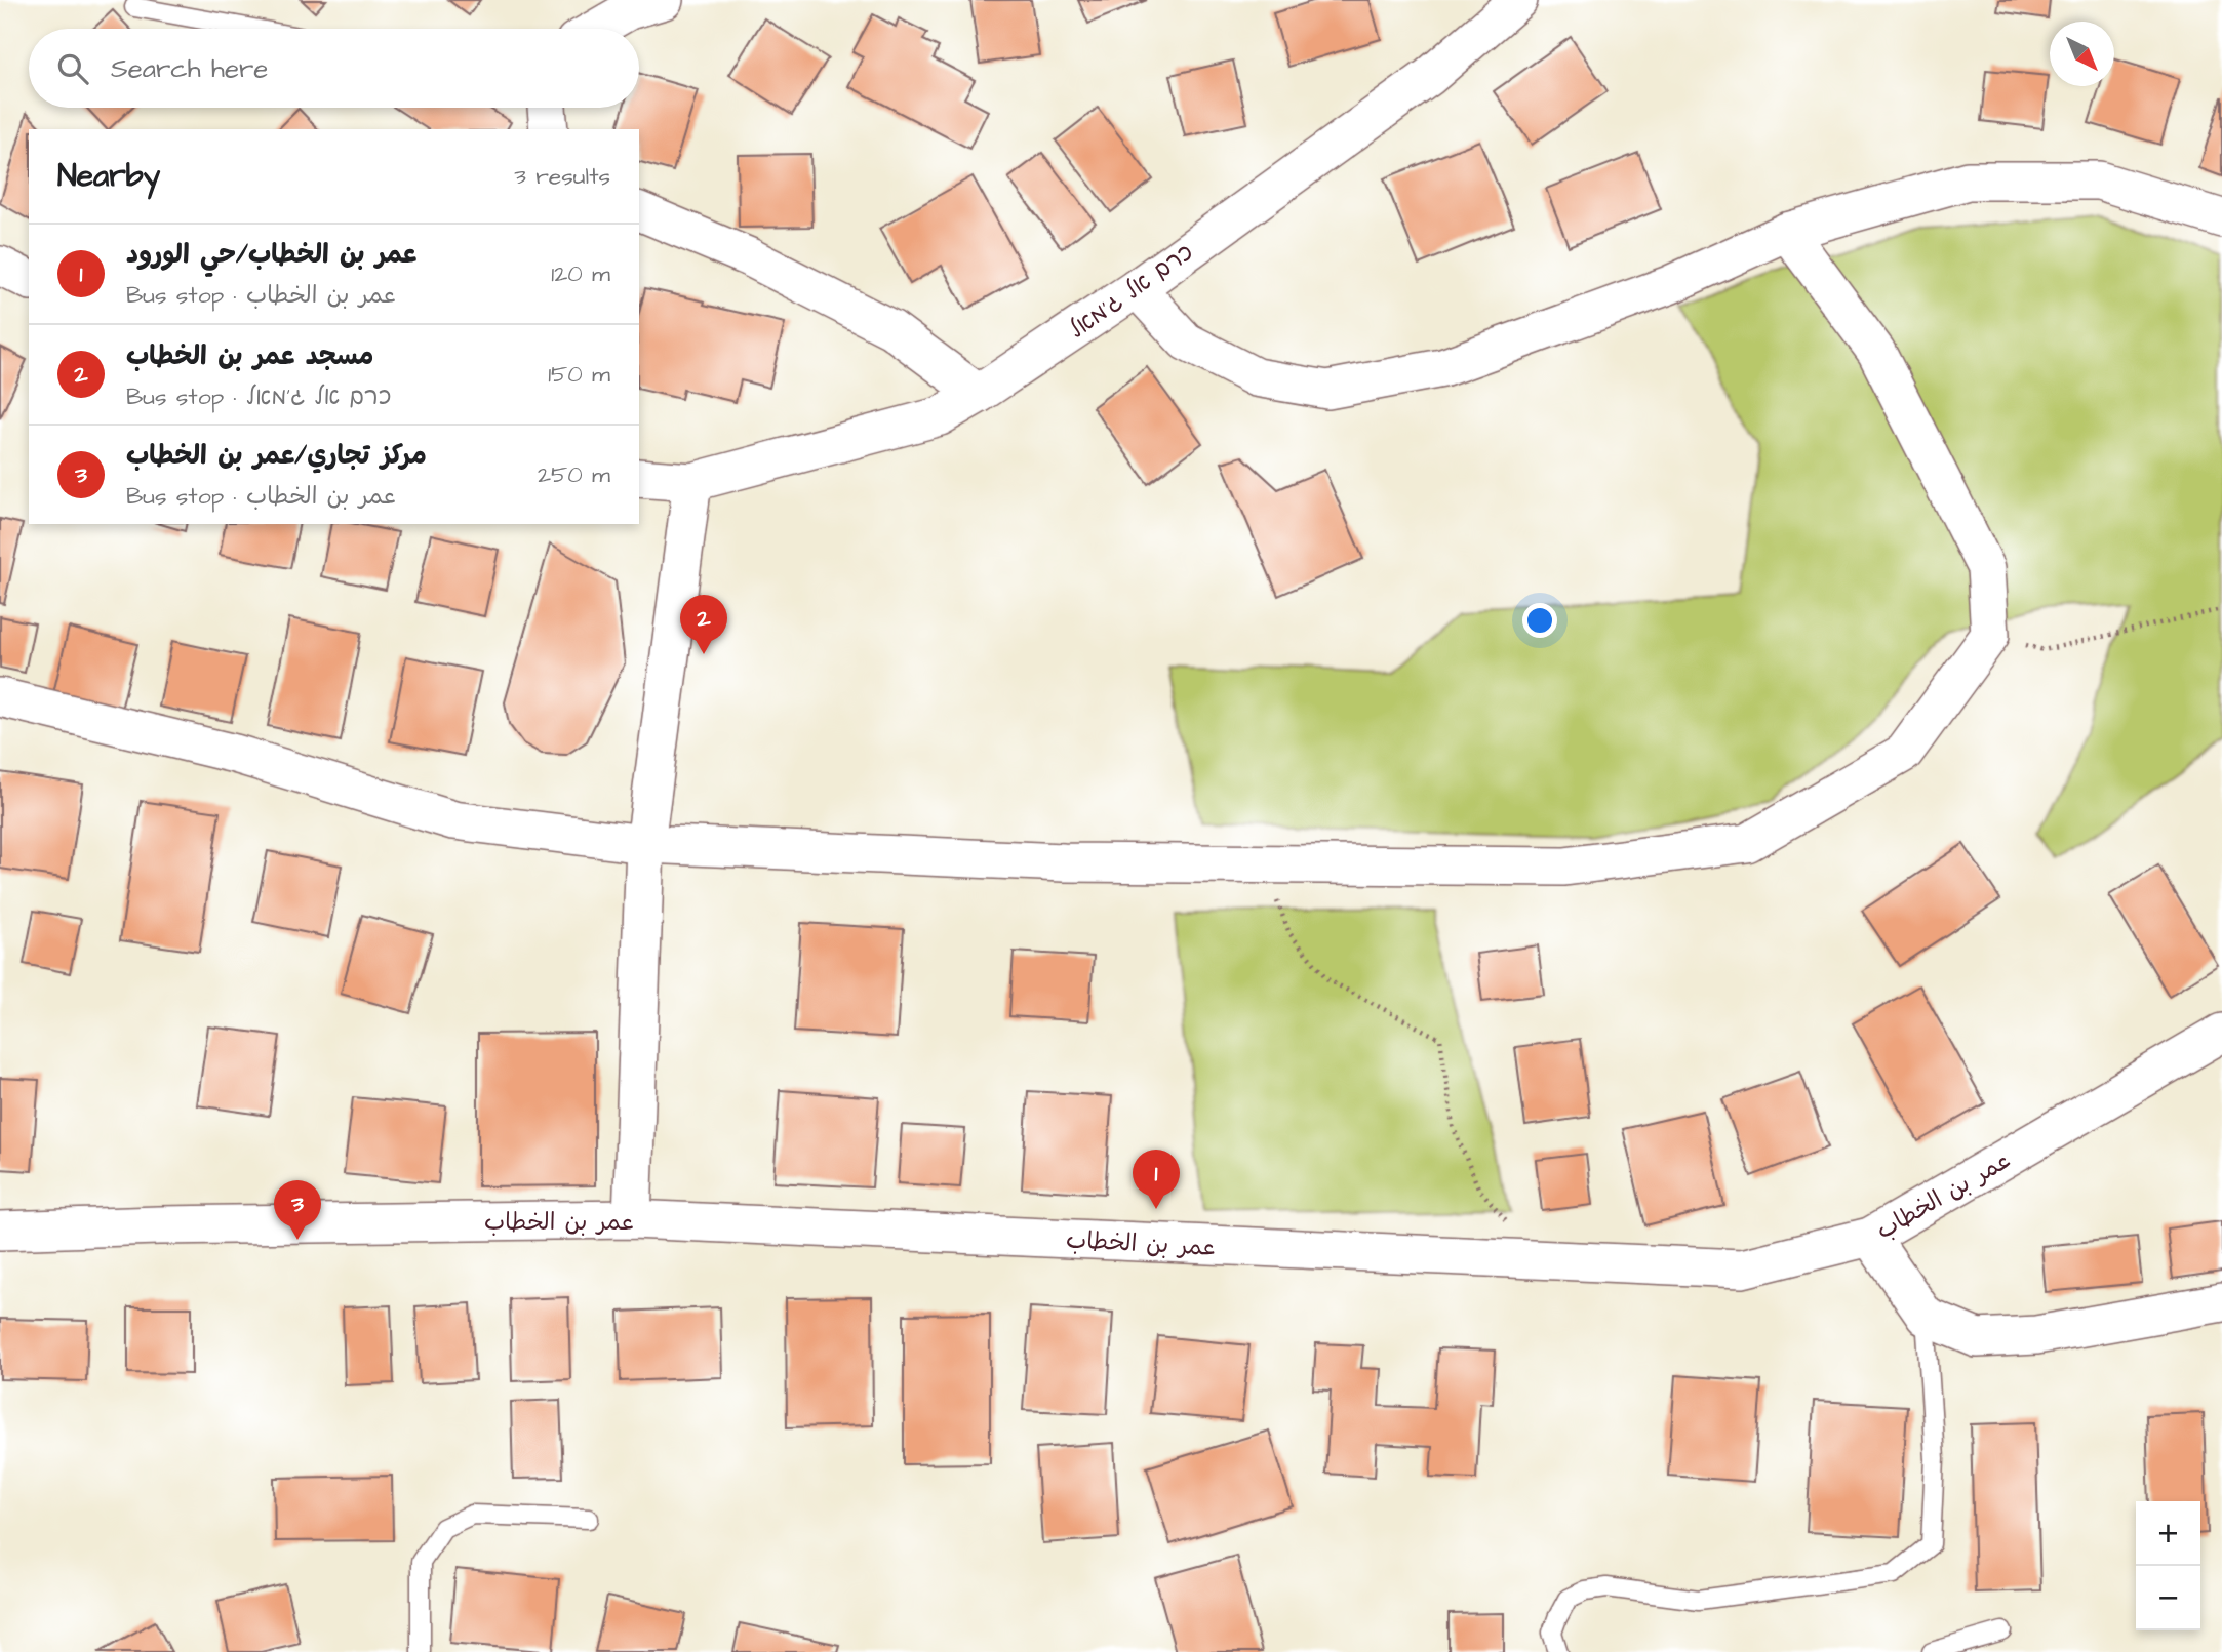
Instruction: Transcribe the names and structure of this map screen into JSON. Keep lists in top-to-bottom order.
{
  "streets": {
    "street": ["כרם אל ג'מאל", "عمر بن الخطاب"]
  },
  "north": "bottom right",
  "page": {
    "search": "Search here",
    "heading": ["Nearby", "3 results"],
    "list": [
      {
        "mark": "1",
        "name": "عمر بن الخطاب/حي الورود",
        "note": "Bus stop · عمر بن الخطاب",
        "value": "120 m"
      },
      {
        "mark": "2",
        "name": "مسجد عمر بن الخطاب",
        "note": "Bus stop · כרם אל ג'מאל",
        "value": "150 m"
      },
      {
        "mark": "3",
        "name": "مركز تجاري/عمر بن الخطاب",
        "note": "Bus stop · عمر بن الخطاب",
        "value": "250 m"
      }
    ],
    "pins": ["2", "1", "3"],
    "map_buttons": ["+", "−"]
  }
}
